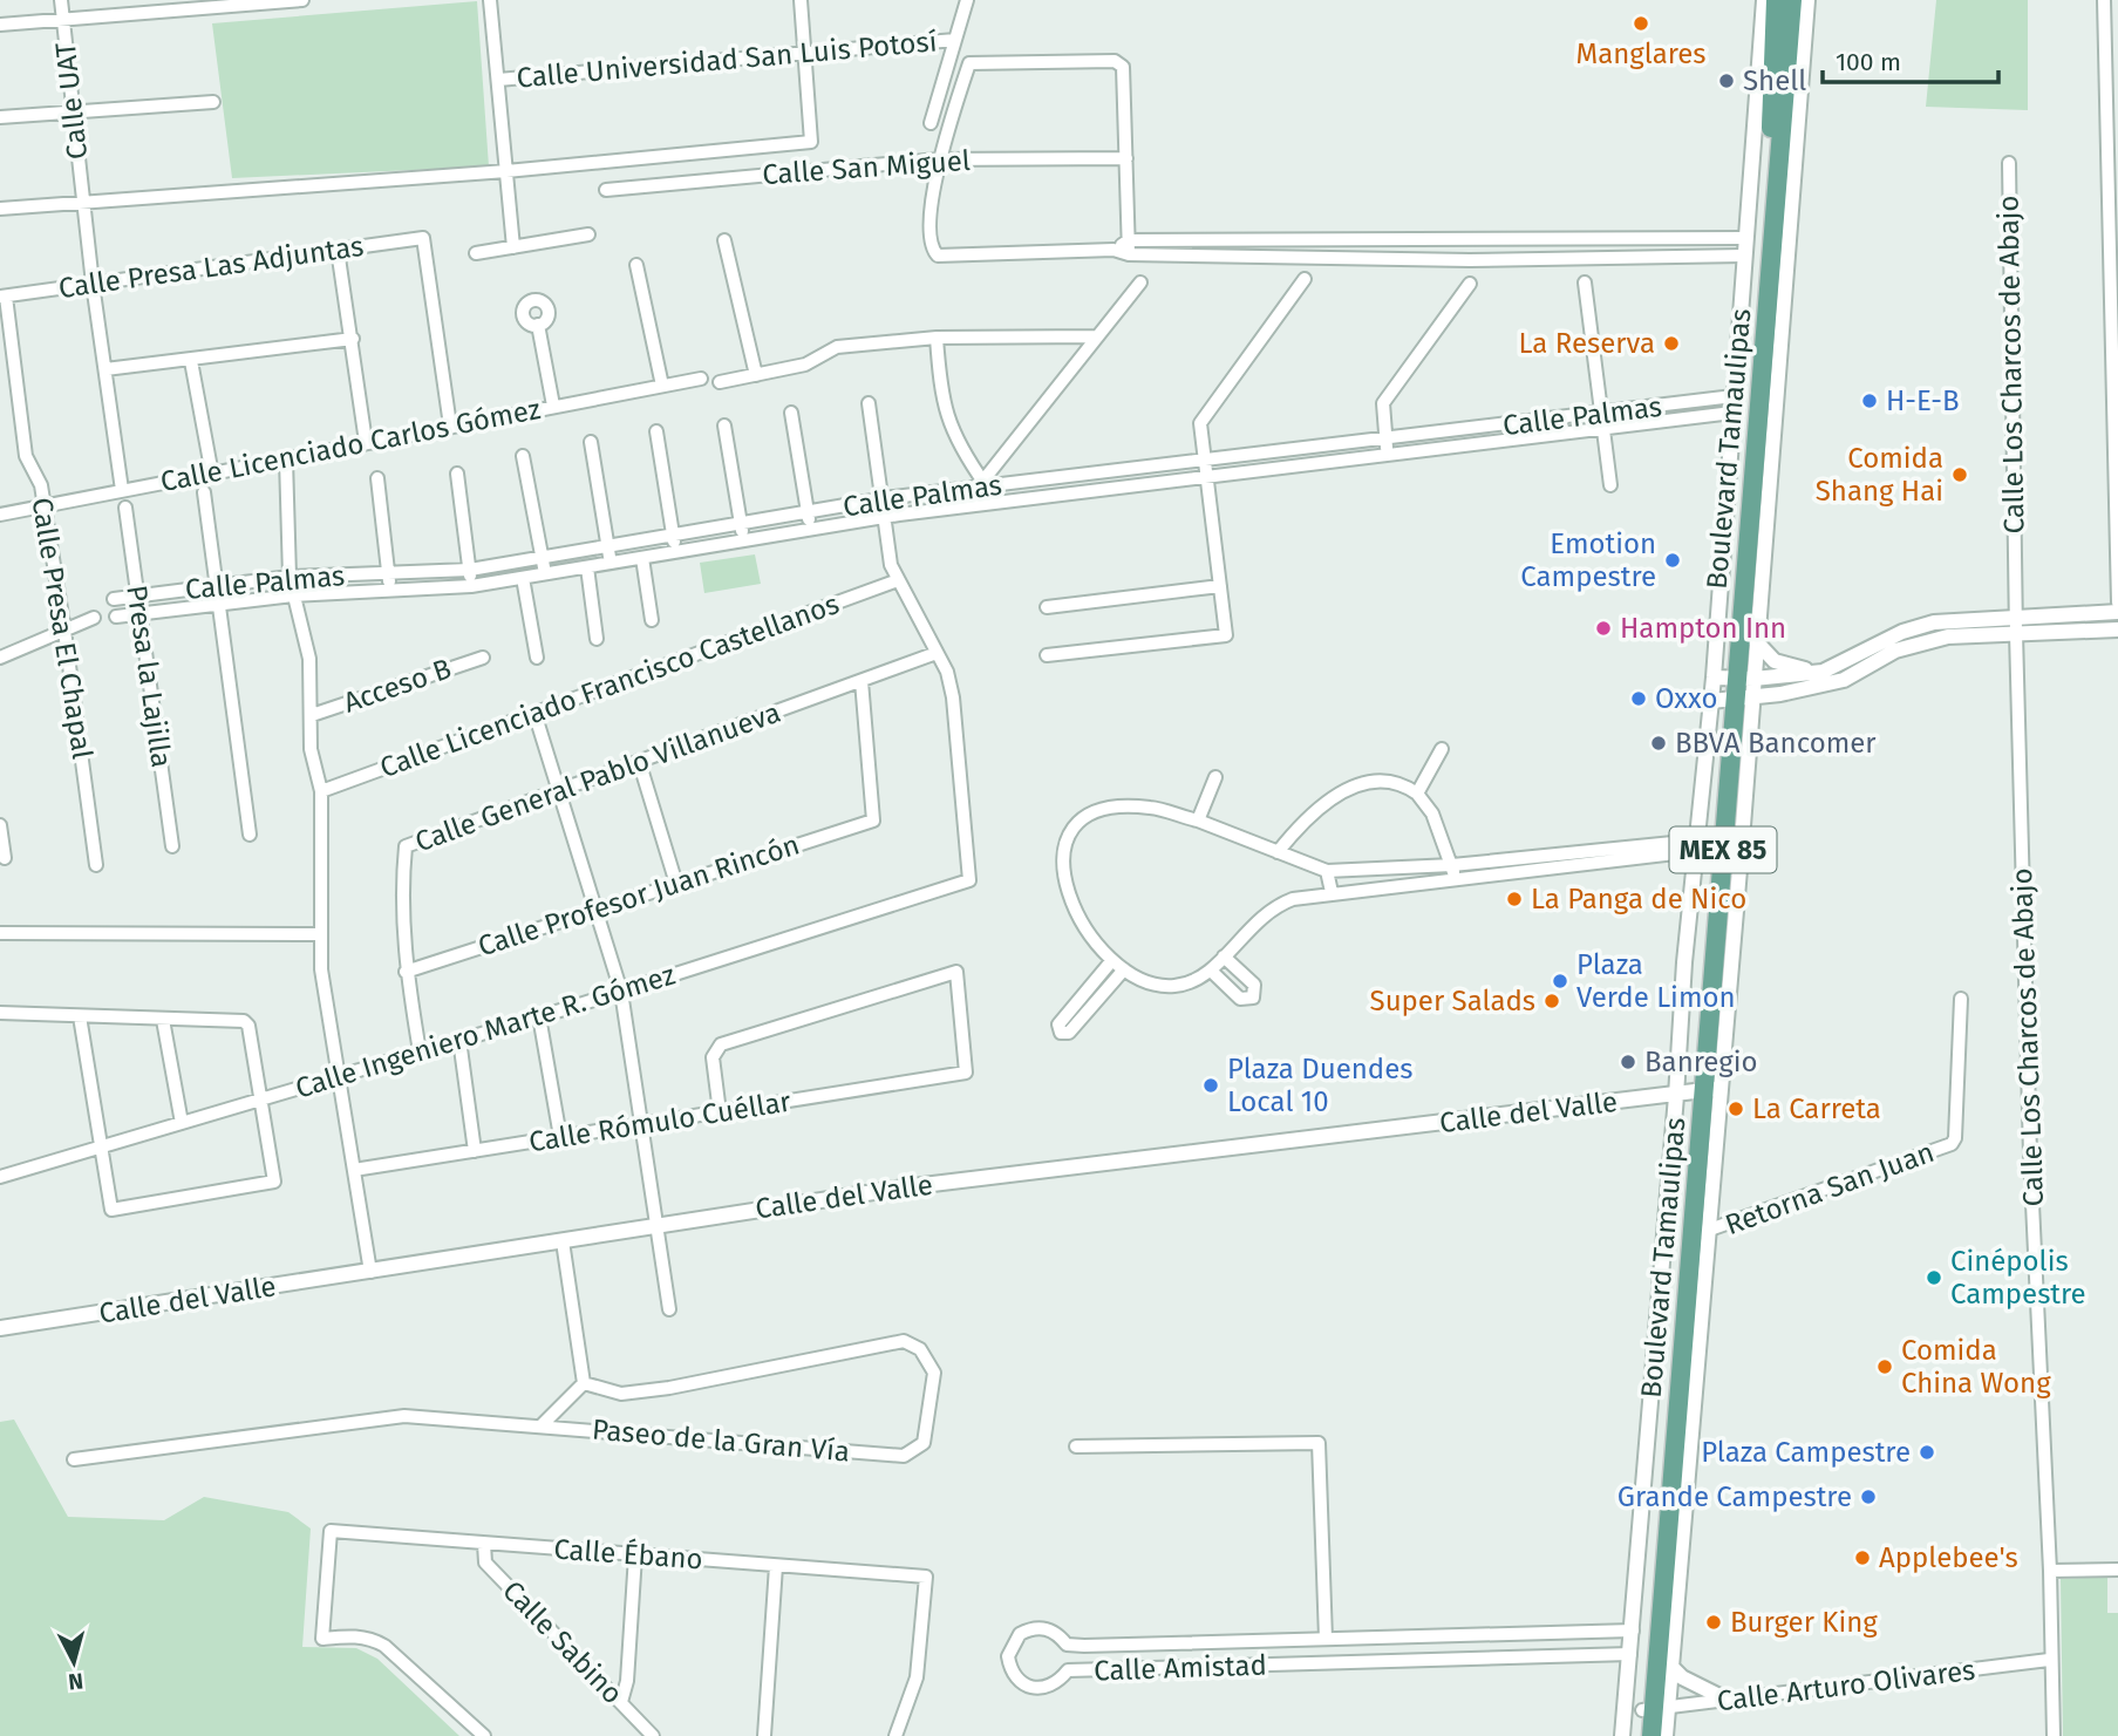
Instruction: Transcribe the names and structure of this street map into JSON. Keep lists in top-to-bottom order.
{
  "streets": {
    "main road": ["Boulevard Tamaulipas", "MEX 85"],
    "street": [
      "Calle Universidad San Luis Potosí",
      "Calle UAT",
      "Calle San Miguel",
      "Calle Presa Las Adjuntas",
      "Calle Los Charcos de Abajo",
      "Calle Palmas",
      "Calle Licenciado Carlos Gómez",
      "Calle Presa El Chapal",
      "Presa la Lajilla",
      "Acceso B",
      "Calle Licenciado Francisco Castellanos",
      "Calle General Pablo Villanueva",
      "Calle Profesor Juan Rincón",
      "Calle Ingeniero Marte R. Gómez",
      "Calle del Valle",
      "Calle Rómulo Cuéllar",
      "Retorna San Juan",
      "Paseo de la Gran Vía",
      "Calle Ébano",
      "Calle Sabino",
      "Calle Amistad",
      "Calle Arturo Olivares"
    ]
  },
  "crossings": [
    ["Calle UAT", "Calle Presa Las Adjuntas"],
    ["Calle UAT", "Calle Licenciado Carlos Gómez"],
    ["Calle Presa Las Adjuntas", "Calle Licenciado Carlos Gómez"],
    ["Calle Presa Las Adjuntas", "Calle Presa El Chapal"],
    ["Calle Los Charcos de Abajo", "Calle Arturo Olivares"],
    ["Calle Palmas", "Presa la Lajilla"],
    ["Calle Licenciado Carlos Gómez", "Calle Presa El Chapal"],
    ["Boulevard Tamaulipas", "Calle del Valle"],
    ["Boulevard Tamaulipas", "Retorna San Juan"],
    ["Boulevard Tamaulipas", "Calle Arturo Olivares"],
    ["Calle General Pablo Villanueva", "Calle Profesor Juan Rincón"],
    ["Calle General Pablo Villanueva", "Calle Ingeniero Marte R. Gómez"],
    ["Calle Ébano", "Calle Sabino"]
  ],
  "places": [
    "Manglares",
    "Shell",
    "La Reserva",
    "H-E-B",
    "Comida Shang Hai",
    "Emotion Campestre",
    "Hampton Inn",
    "Oxxo",
    "BBVA Bancomer",
    "La Panga de Nico",
    "Plaza Verde Limon",
    "Super Salads",
    "Banregio",
    "Plaza Duendes Local 10",
    "La Carreta",
    "Cinépolis Campestre",
    "Comida China Wong",
    "Plaza Campestre",
    "Grande Campestre",
    "Applebee's",
    "Burger King"
  ],
  "scale_bar": "100 m",
  "north": "bottom"
}
